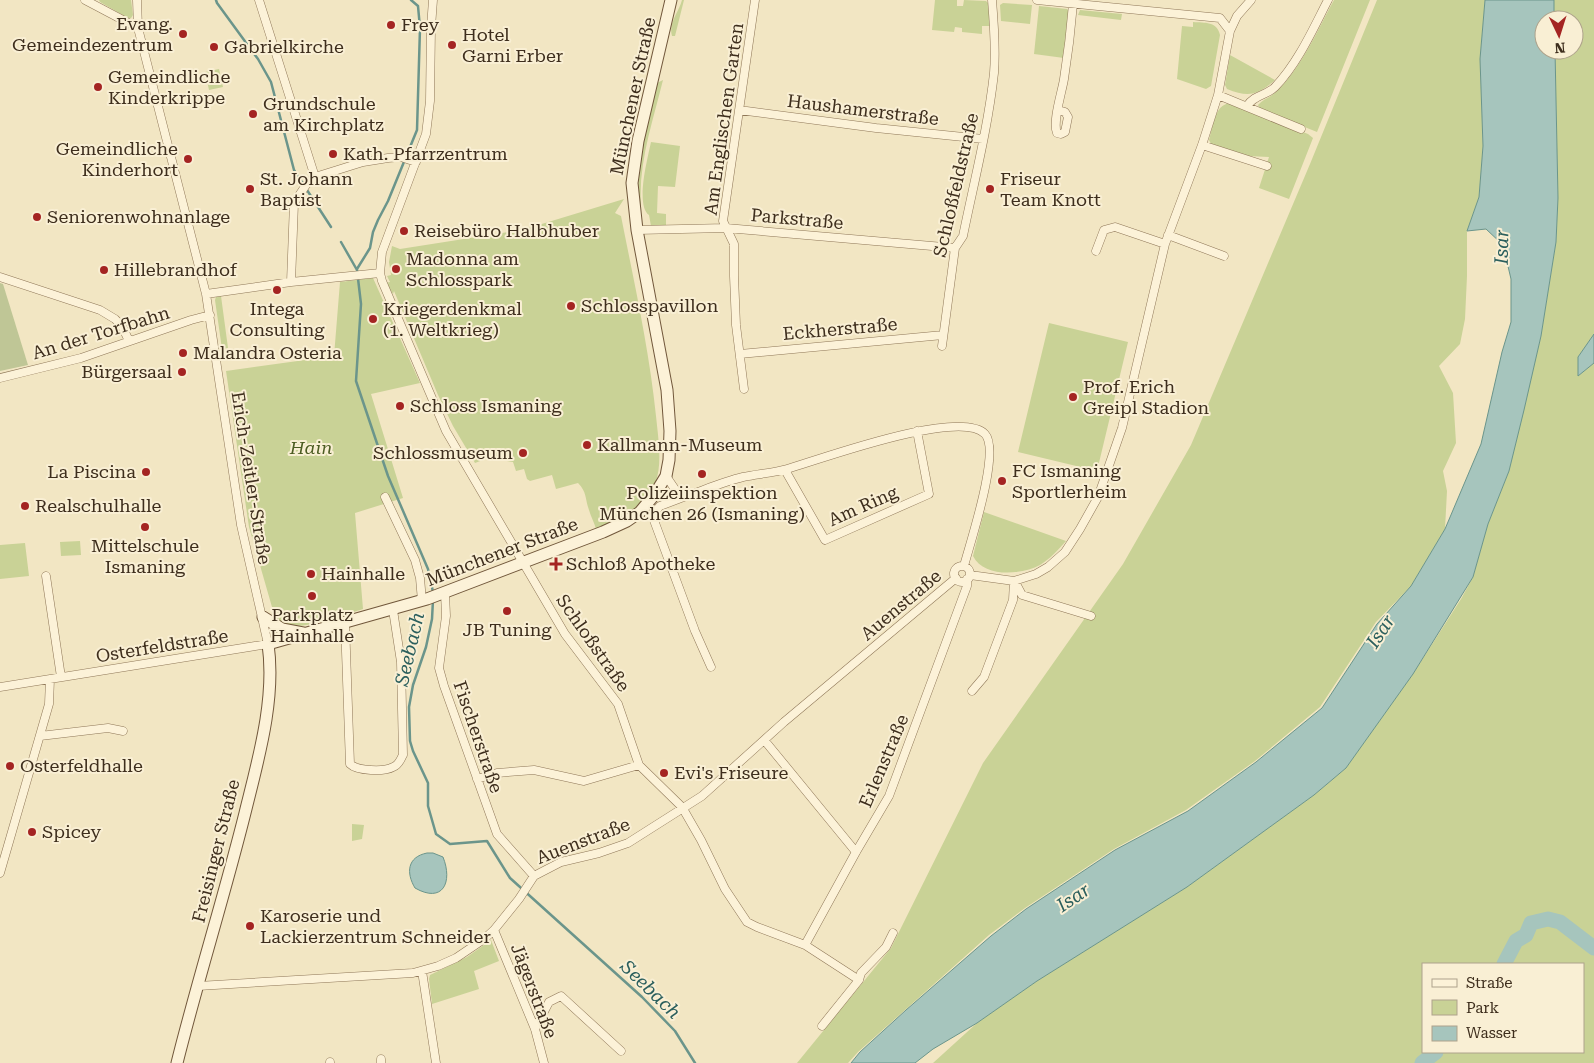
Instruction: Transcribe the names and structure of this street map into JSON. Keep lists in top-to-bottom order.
{
  "streets": {
    "main road": ["Münchener Straße", "Freisinger Straße"],
    "street": [
      "Haushamerstraße",
      "Am Englischen Garten",
      "Schloßfeldstraße",
      "Parkstraße",
      "Eckherstraße",
      "An der Torfbahn",
      "Erich-Zeitler-Straße",
      "Am Ring",
      "Auenstraße",
      "Schloßstraße",
      "Osterfeldstraße",
      "Fischerstraße",
      "Erlenstraße",
      "Jägerstraße"
    ]
  },
  "crossings": [
    ["Münchener Straße", "Parkstraße"],
    ["Münchener Straße", "Erich-Zeitler-Straße"],
    ["Münchener Straße", "Schloßstraße"],
    ["Münchener Straße", "Osterfeldstraße"],
    ["Münchener Straße", "Fischerstraße"],
    ["Münchener Straße", "Freisinger Straße"],
    ["Haushamerstraße", "Am Englischen Garten"],
    ["Haushamerstraße", "Schloßfeldstraße"],
    ["Am Englischen Garten", "Parkstraße"],
    ["Am Englischen Garten", "Eckherstraße"],
    ["Schloßfeldstraße", "Parkstraße"],
    ["Schloßfeldstraße", "Eckherstraße"],
    ["An der Torfbahn", "Erich-Zeitler-Straße"],
    ["Erich-Zeitler-Straße", "Osterfeldstraße"],
    ["Erich-Zeitler-Straße", "Freisinger Straße"],
    ["Auenstraße", "Schloßstraße"],
    ["Auenstraße", "Fischerstraße"],
    ["Auenstraße", "Erlenstraße"],
    ["Auenstraße", "Freisinger Straße"],
    ["Auenstraße", "Jägerstraße"],
    ["Schloßstraße", "Erlenstraße"],
    ["Osterfeldstraße", "Freisinger Straße"]
  ],
  "water": ["Isar", "Seebach"],
  "parks": ["Hain"],
  "places": {
    "other": [
      "Frey",
      "Evang. Gemeindezentrum",
      "Hotel Garni Erber",
      "Gabrielkirche",
      "Gemeindliche Kinderkrippe",
      "Grundschule am Kirchplatz",
      "Kath. Pfarrzentrum",
      "Gemeindliche Kinderhort",
      "St. Johann Baptist",
      "Friseur Team Knott",
      "Seniorenwohnanlage",
      "Reisebüro Halbhuber",
      "Madonna am Schlosspark",
      "Hillebrandhof",
      "Intega Consulting",
      "Schlosspavillon",
      "Kriegerdenkmal (1. Weltkrieg)",
      "Malandra Osteria",
      "Bürgersaal",
      "Prof. Erich Greipl Stadion",
      "Schloss Ismaning",
      "Kallmann-Museum",
      "Schlossmuseum",
      "La Piscina",
      "Polizeiinspektion München 26 (Ismaning)",
      "FC Ismaning Sportlerheim",
      "Realschulhalle",
      "Mittelschule Ismaning",
      "Hainhalle",
      "Parkplatz Hainhalle",
      "JB Tuning",
      "Osterfeldhalle",
      "Evi's Friseure",
      "Spicey",
      "Karoserie und Lackierzentrum Schneider"
    ],
    "health": ["Schloß Apotheke"]
  },
  "legend": ["Straße", "Park", "Wasser"],
  "north": "bottom"
}
